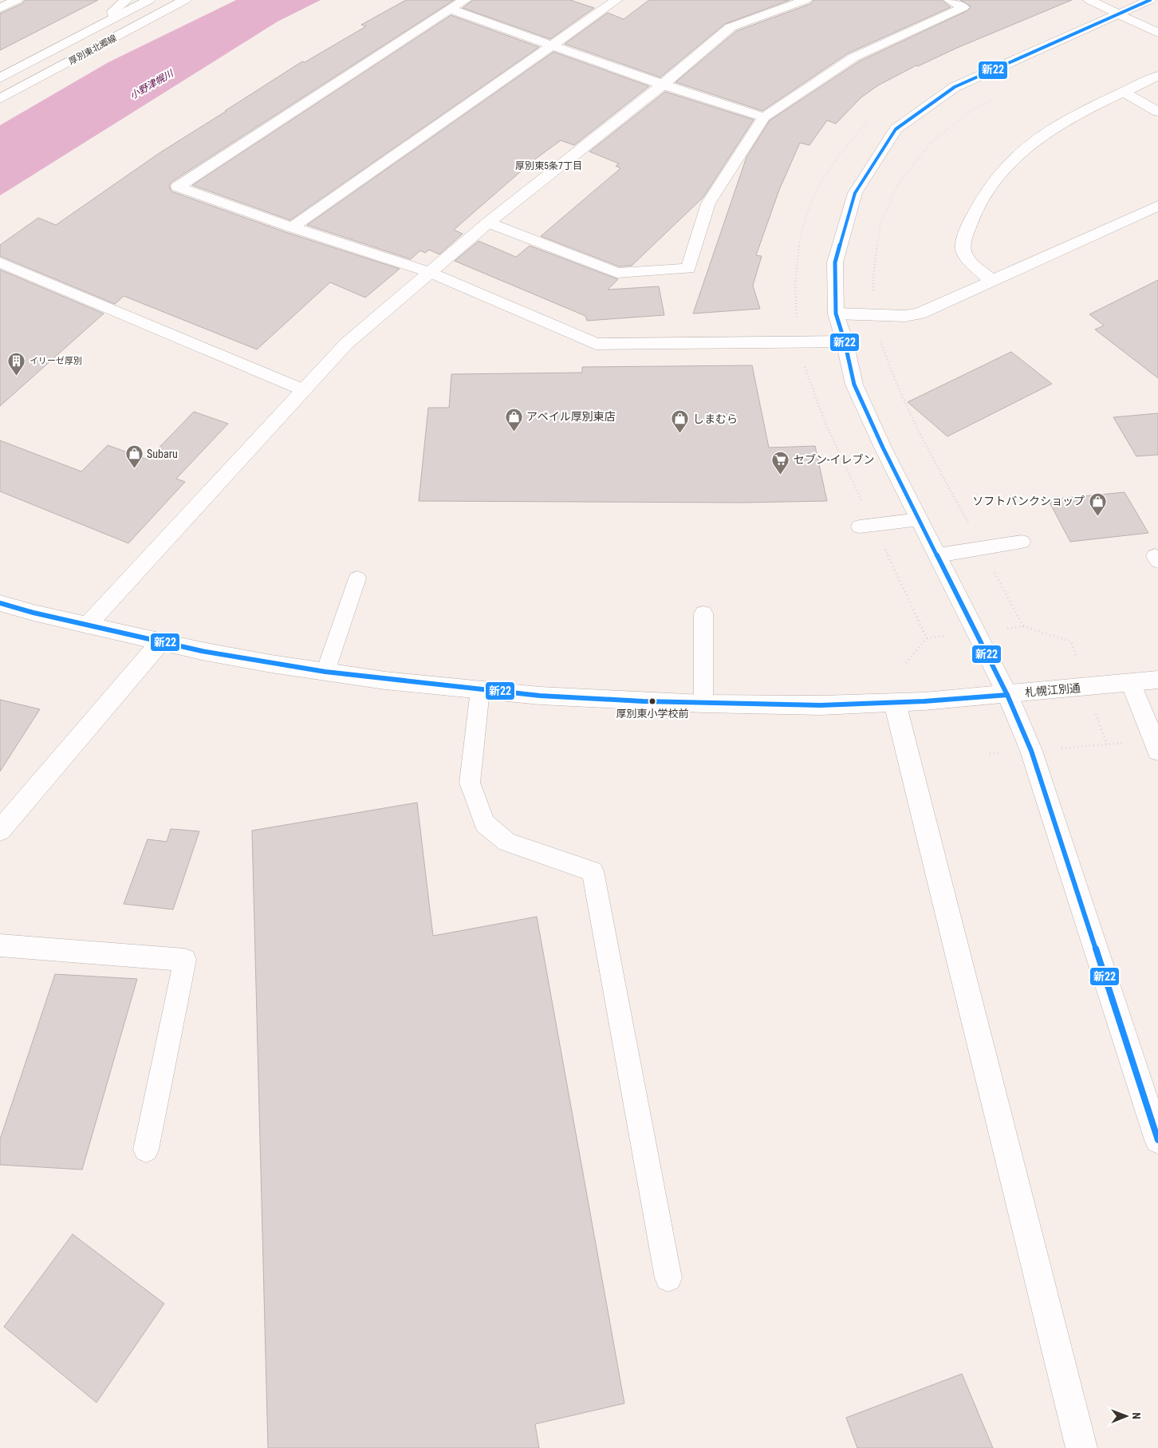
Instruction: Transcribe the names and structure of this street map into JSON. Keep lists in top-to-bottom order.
{
  "streets": {
    "main road": ["厚別東北郷線", "札幌江別通"]
  },
  "districts": ["厚別東5条7丁目"],
  "water": ["小野津幌川"],
  "places": {
    "building": ["イリーゼ厚別"],
    "shop": [
      "アベイル厚別東店",
      "しまむら",
      "Subaru",
      "ソフトバンクショップ"
    ],
    "supermarket": ["セブン-イレブン"],
    "other": ["厚別東小学校前"]
  },
  "lines": ["transit line 新22"],
  "north": "right"
}
